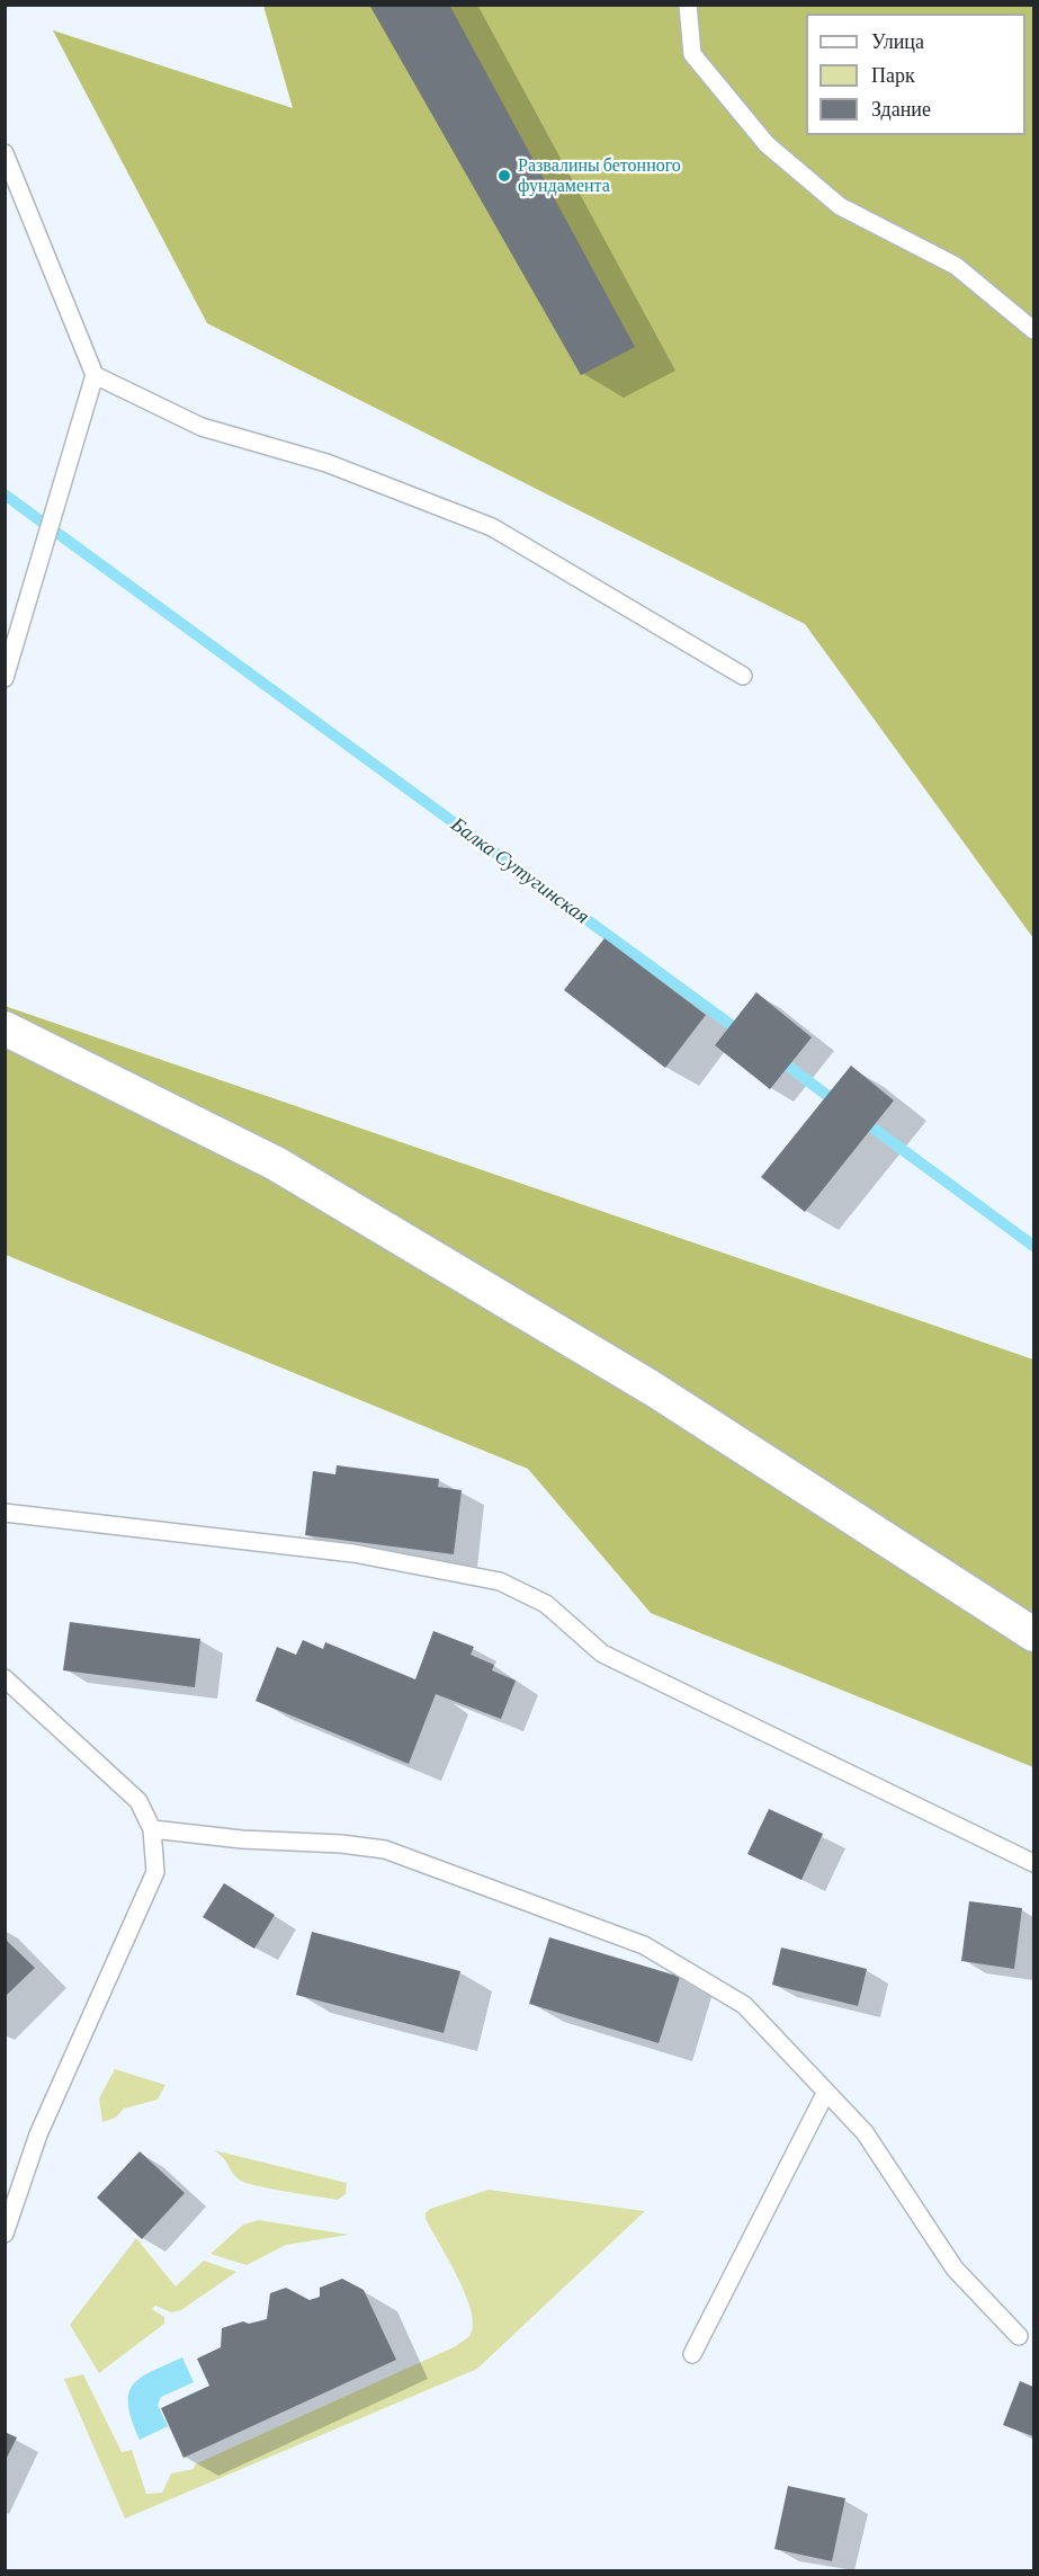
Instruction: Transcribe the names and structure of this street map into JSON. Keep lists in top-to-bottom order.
{
  "water": ["Балка Сутугинская"],
  "places": ["Развалины бетонного фундамента"],
  "legend": ["Улица", "Парк", "Здание"]
}
